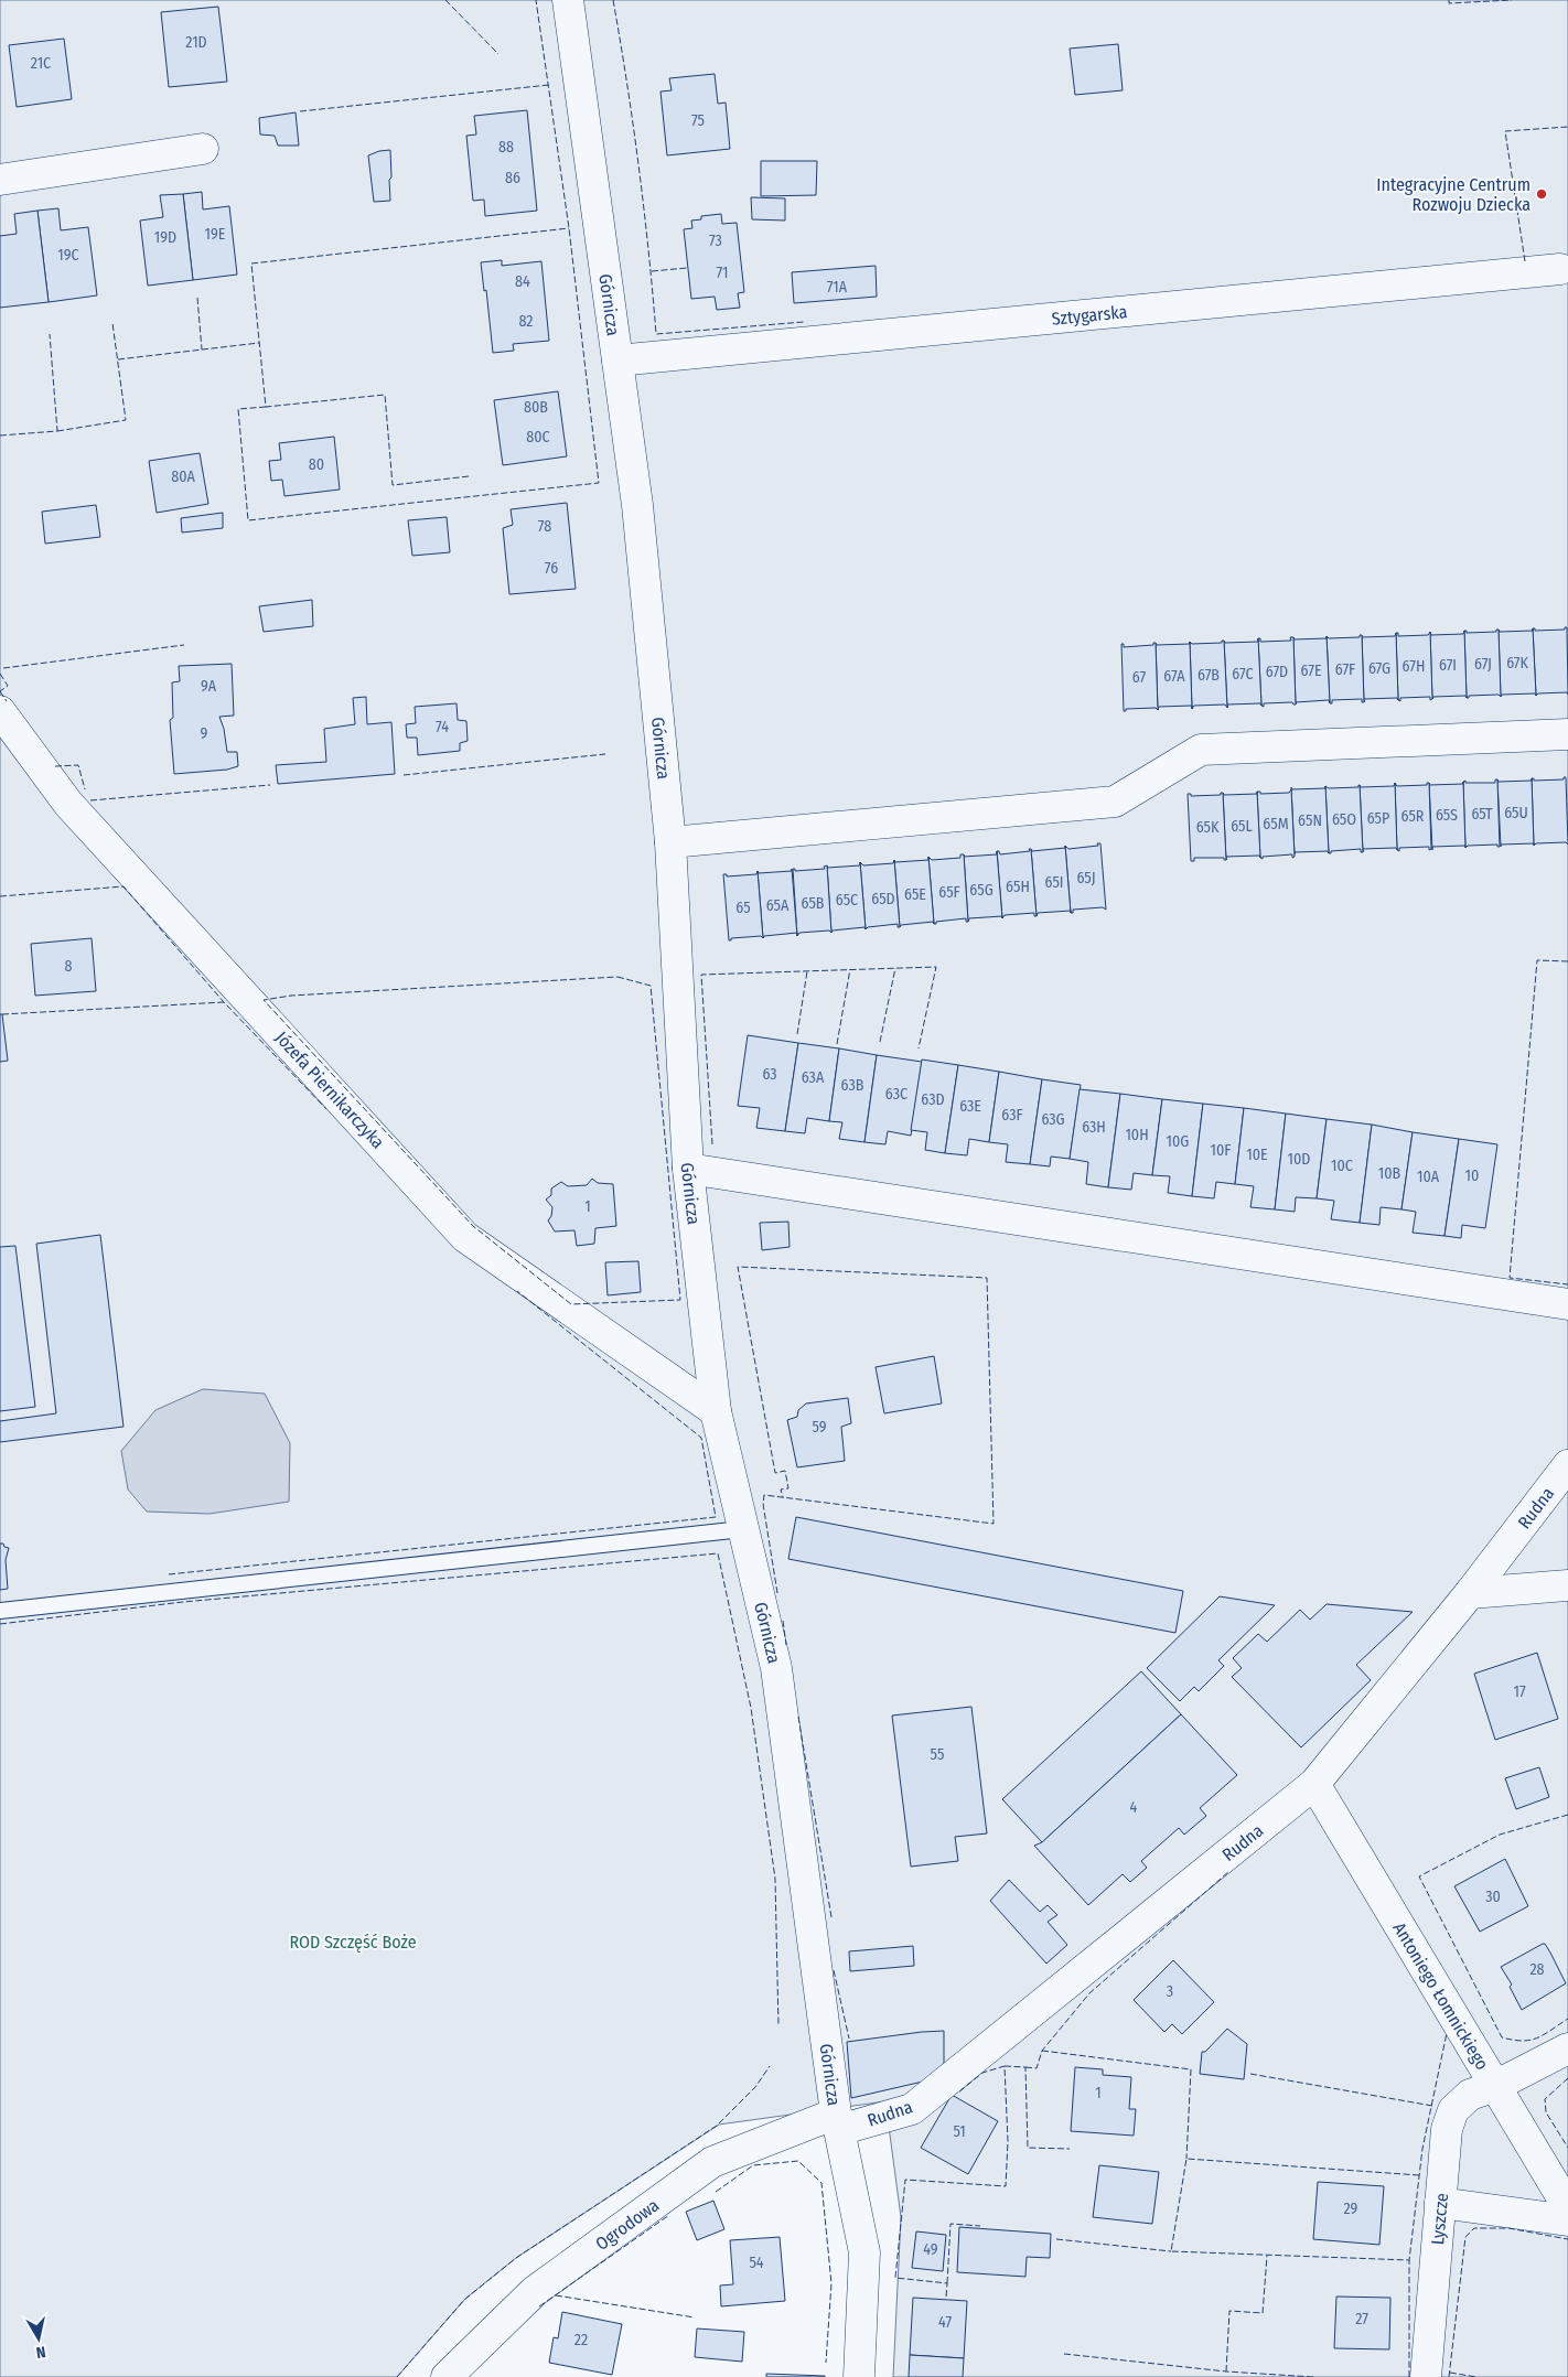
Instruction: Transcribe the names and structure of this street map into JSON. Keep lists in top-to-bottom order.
{
  "streets": {
    "street": [
      "Górnicza",
      "Sztygarska",
      "Józefa Piernikarczyka",
      "Rudna",
      "Antoniego Łomnickiego",
      "Lyszcze",
      "Ogrodowa"
    ]
  },
  "crossings": [
    ["Górnicza", "Sztygarska"],
    ["Górnicza", "Józefa Piernikarczyka"],
    ["Górnicza", "Rudna"],
    ["Górnicza", "Ogrodowa"],
    ["Rudna", "Antoniego Łomnickiego"],
    ["Rudna", "Ogrodowa"],
    ["Antoniego Łomnickiego", "Lyszcze"]
  ],
  "parks": ["ROD Szczęść Boże"],
  "places": ["Integracyjne Centrum Rozwoju Dziecka"],
  "house_numbers": [
    "21D",
    "21C",
    "75",
    "88",
    "86",
    "19E",
    "19D",
    "73",
    "19C",
    "71",
    "84",
    "71A",
    "82",
    "80B",
    "80C",
    "80",
    "80A",
    "78",
    "76",
    "67K",
    "67J",
    "67I",
    "67H",
    "67G",
    "67F",
    "67E",
    "67D",
    "67C",
    "67B",
    "67A",
    "67",
    "9A",
    "74",
    "9",
    "65U",
    "65T",
    "65S",
    "65R",
    "65P",
    "65O",
    "65N",
    "65M",
    "65L",
    "65K",
    "65J",
    "65I",
    "65H",
    "65G",
    "65F",
    "65E",
    "65D",
    "65C",
    "65B",
    "65A",
    "65",
    "8",
    "63",
    "63A",
    "63B",
    "63C",
    "63D",
    "63E",
    "63F",
    "63G",
    "63H",
    "10H",
    "10G",
    "10F",
    "10E",
    "10D",
    "10C",
    "10B",
    "10",
    "10A",
    "1",
    "59",
    "17",
    "55",
    "4",
    "30",
    "28",
    "3",
    "1",
    "51",
    "29",
    "49",
    "54",
    "27",
    "47",
    "22"
  ],
  "north": "bottom"
}
